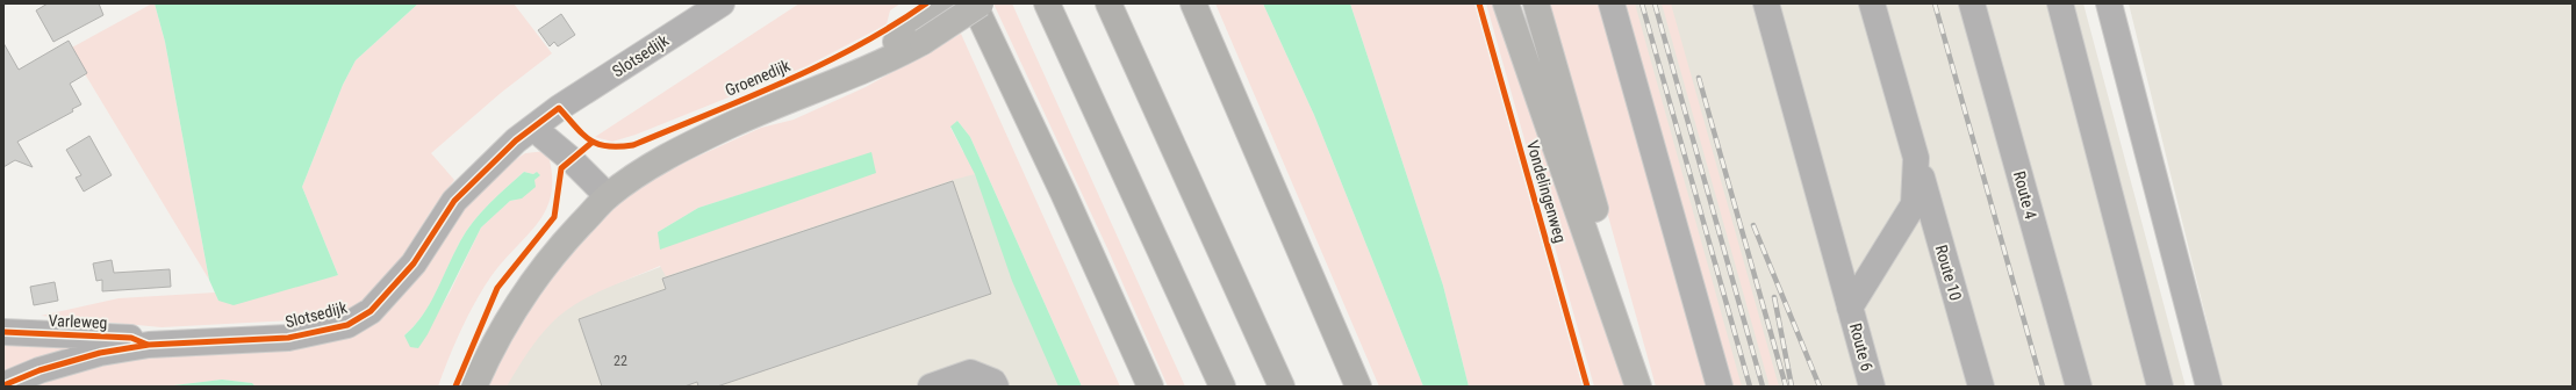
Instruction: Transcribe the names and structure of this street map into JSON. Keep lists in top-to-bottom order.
{
  "streets": {
    "main road": ["Groenedijk", "Vondelingenweg"],
    "street": [
      "Slotsedijk",
      "Route 4",
      "Route 10",
      "Varleweg",
      "Route 6"
    ]
  },
  "crossings": [
    ["Slotsedijk", "Varleweg"]
  ],
  "house_numbers": ["22"]
}
